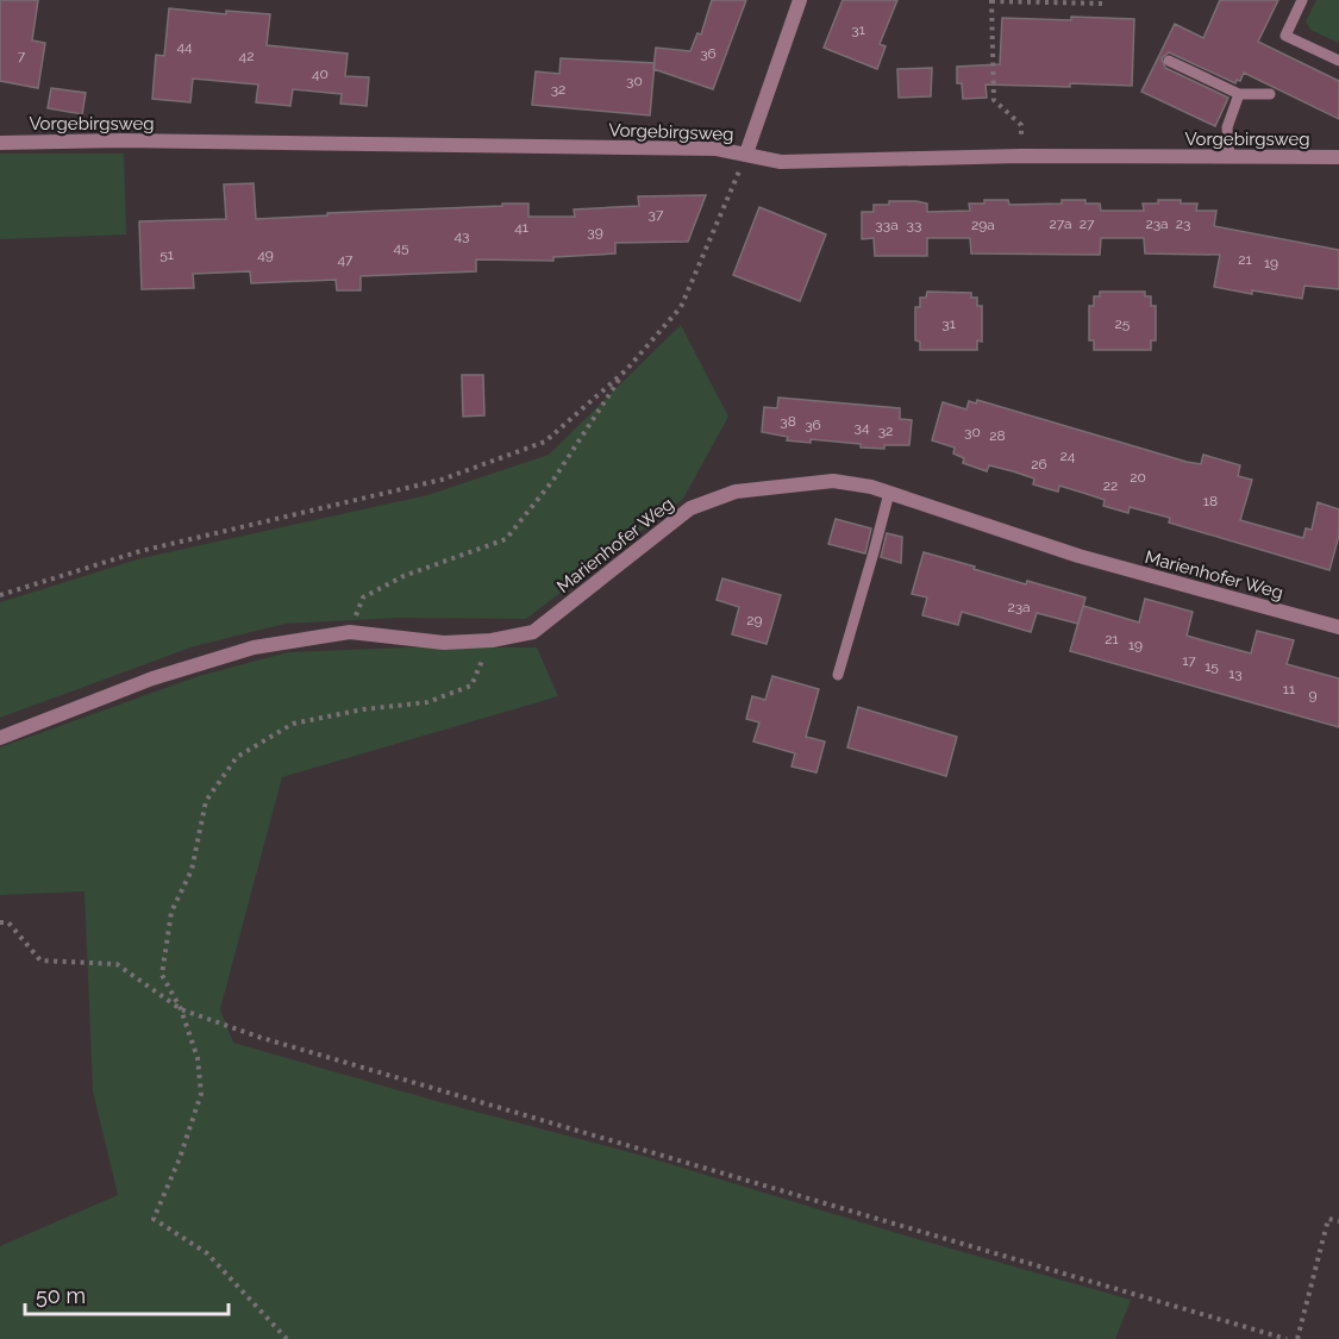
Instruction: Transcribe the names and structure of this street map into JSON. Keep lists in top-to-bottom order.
{
  "streets": {
    "street": ["Vorgebirgsweg", "Marienhofer Weg"]
  },
  "house_numbers": [
    "31",
    "44",
    "36",
    "7",
    "42",
    "40",
    "30",
    "32",
    "37",
    "27a",
    "27",
    "23a",
    "23",
    "33a",
    "33",
    "29a",
    "41",
    "39",
    "43",
    "45",
    "51",
    "49",
    "47",
    "21",
    "19",
    "31",
    "25",
    "38",
    "36",
    "34",
    "32",
    "30",
    "28",
    "24",
    "26",
    "20",
    "22",
    "18",
    "23a",
    "29",
    "21",
    "19",
    "17",
    "15",
    "13",
    "11",
    "9"
  ],
  "scale_bar": "50 m"
}
